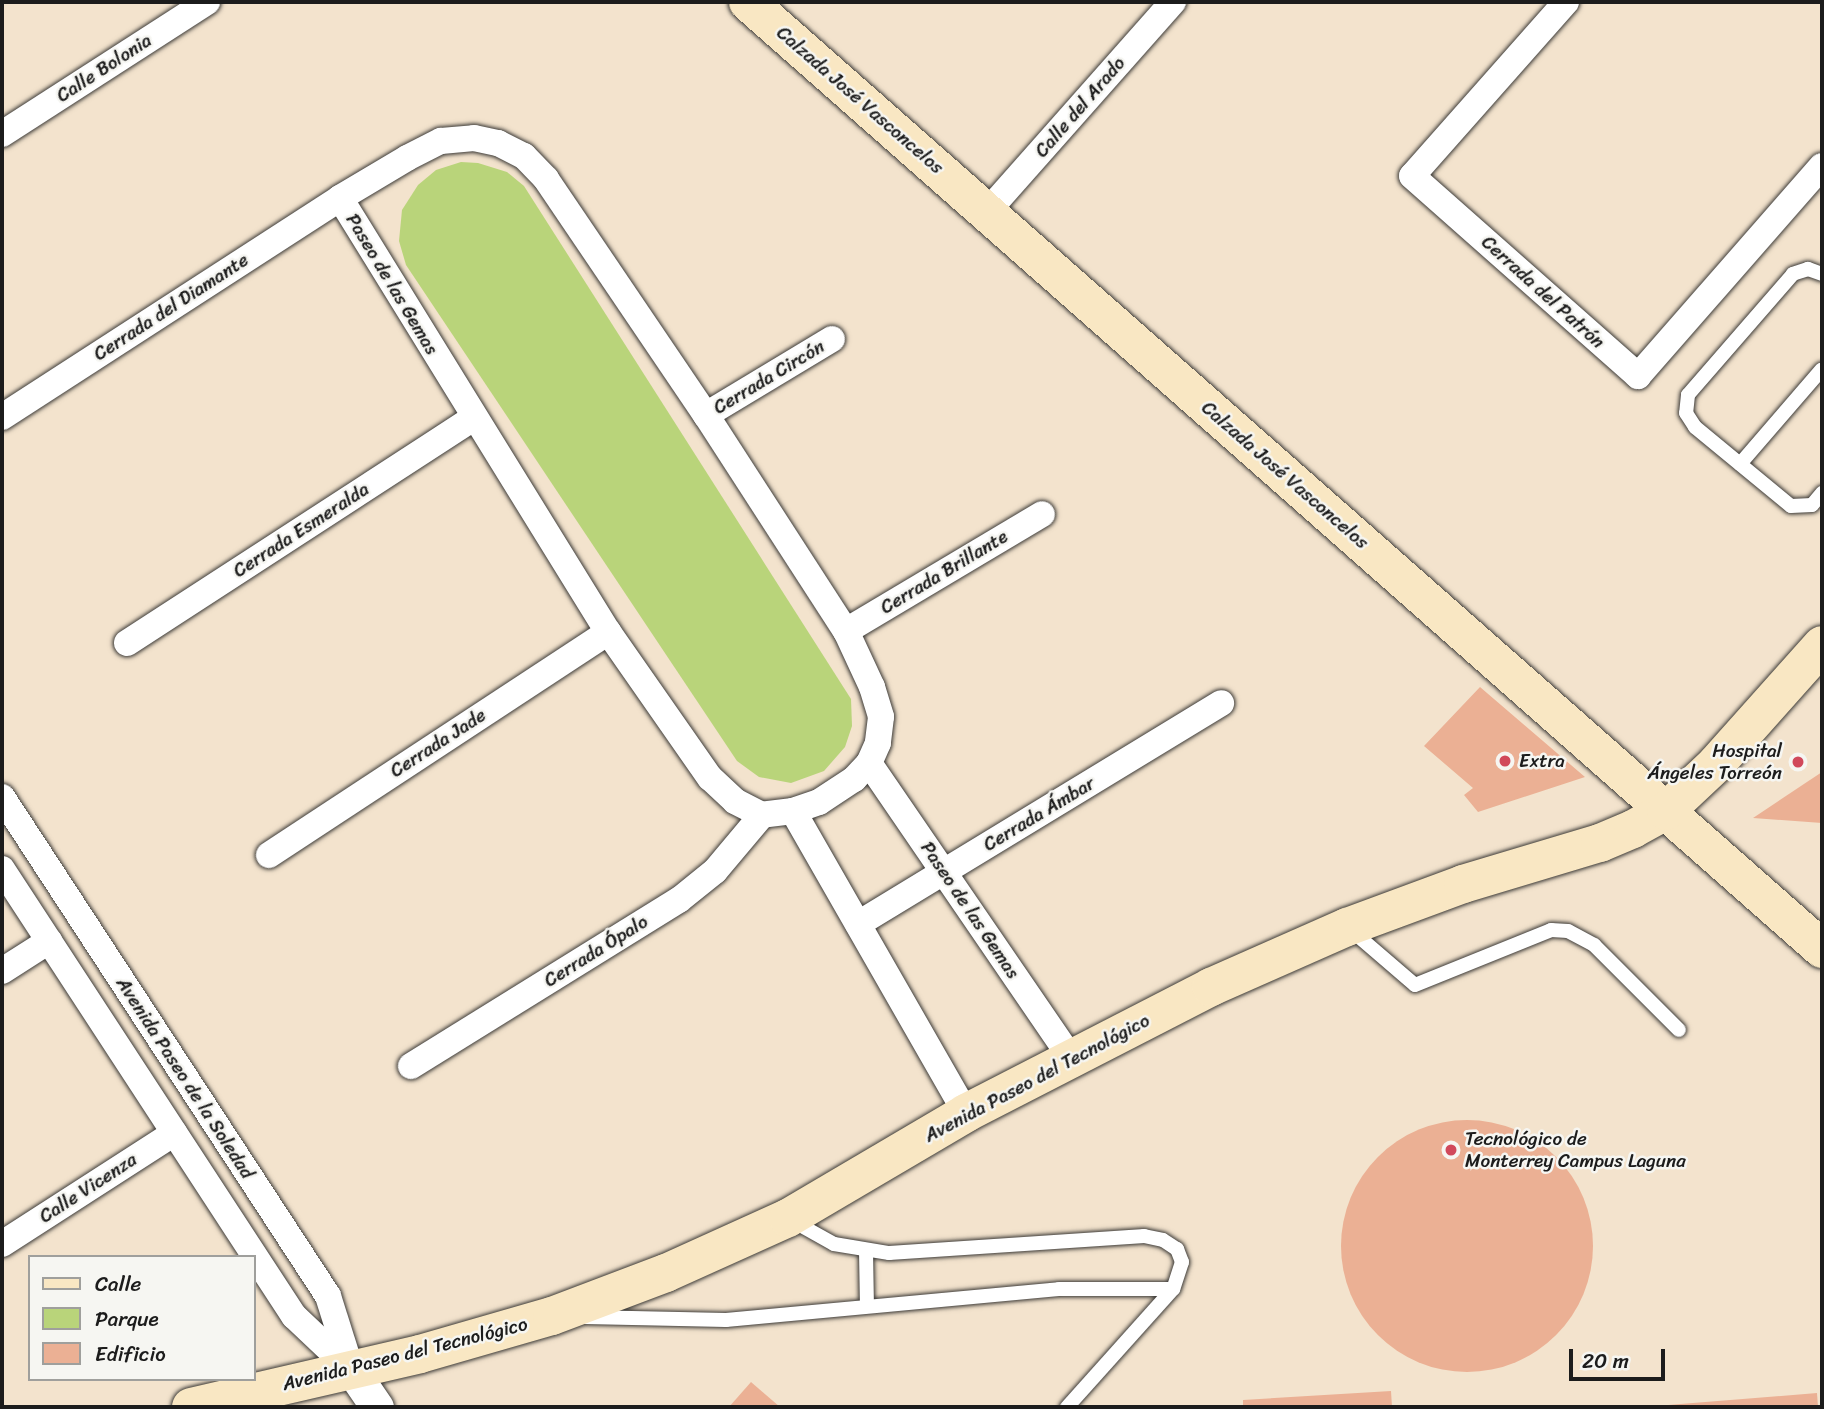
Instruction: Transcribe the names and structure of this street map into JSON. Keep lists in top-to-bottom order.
{
  "streets": {
    "main road": ["Calzada José Vasconcelos", "Avenida Paseo del Tecnológico"],
    "street": [
      "Calle Bolonia",
      "Calle del Arado",
      "Paseo de las Gemas",
      "Cerrada del Patrón",
      "Cerrada del Diamante",
      "Cerrada Circón",
      "Cerrada Esmeralda",
      "Cerrada Brillante",
      "Cerrada Jade",
      "Cerrada Ámbar",
      "Cerrada Ópalo",
      "Avenida Paseo de la Soledad",
      "Calle Vicenza"
    ]
  },
  "crossings": [
    ["Calzada José Vasconcelos", "Calle del Arado"],
    ["Calzada José Vasconcelos", "Avenida Paseo del Tecnológico"],
    ["Paseo de las Gemas", "Cerrada del Diamante"],
    ["Paseo de las Gemas", "Cerrada Circón"],
    ["Paseo de las Gemas", "Cerrada Esmeralda"],
    ["Paseo de las Gemas", "Cerrada Brillante"],
    ["Paseo de las Gemas", "Cerrada Jade"],
    ["Paseo de las Gemas", "Cerrada Ámbar"],
    ["Paseo de las Gemas", "Cerrada Ópalo"],
    ["Paseo de las Gemas", "Avenida Paseo del Tecnológico"],
    ["Avenida Paseo de la Soledad", "Avenida Paseo del Tecnológico"],
    ["Avenida Paseo de la Soledad", "Calle Vicenza"]
  ],
  "places": ["Extra", "Hospital Ángeles Torreón", "Tecnológico de Monterrey Campus Laguna"],
  "legend": ["Calle", "Parque", "Edificio"],
  "scale_bar": "20 m"
}
